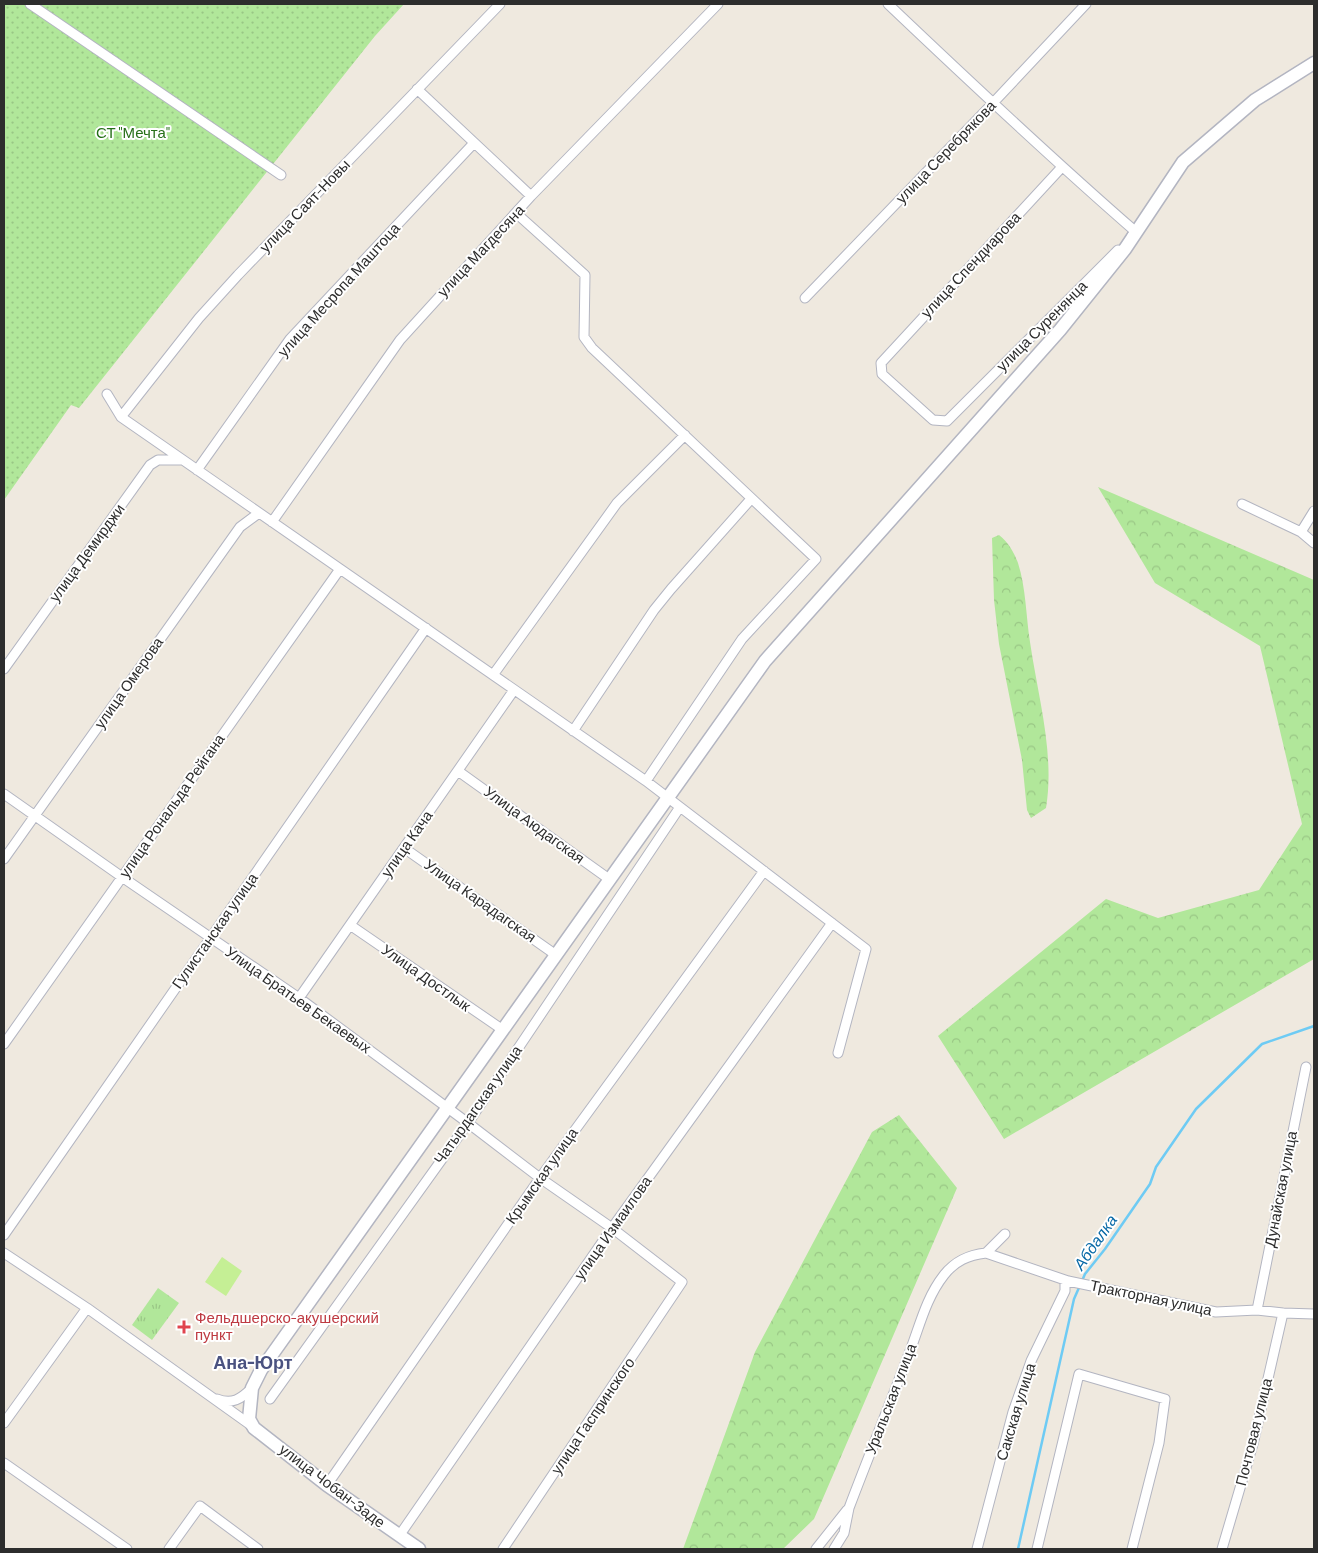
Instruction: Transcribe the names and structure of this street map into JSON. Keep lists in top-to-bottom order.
{
  "streets": {
    "main road": ["улица Чобан-Заде"],
    "street": [
      "улица Серебрякова",
      "улица Саят-Новы",
      "улица Магдесяна",
      "улица Спендиарова",
      "улица Месропа Маштоца",
      "улица Суренянца",
      "улица Демирджи",
      "улица Омерова",
      "улица Рональда Рейгана",
      "Улица Аюдагская",
      "улица Кача",
      "Улица Карадагская",
      "Гулистанская улица",
      "Улица Достлык",
      "Улица Братьев Бекаевых",
      "Чатырдагская улица",
      "Крымская улица",
      "Дунайская улица",
      "улица Измаилова",
      "Тракторная улица",
      "Уральская улица",
      "Сакская улица",
      "улица Гаспринского",
      "Почтовая улица"
    ]
  },
  "crossings": [
    ["улица Спендиарова", "улица Суренянца"],
    ["улица Омерова", "Улица Братьев Бекаевых"],
    ["улица Рональда Рейгана", "Улица Братьев Бекаевых"],
    ["Улица Аюдагская", "улица Кача"],
    ["улица Кача", "Улица Карадагская"],
    ["улица Кача", "Улица Достлык"],
    ["улица Кача", "Улица Братьев Бекаевых"],
    ["Гулистанская улица", "Улица Братьев Бекаевых"],
    ["Улица Братьев Бекаевых", "Чатырдагская улица"],
    ["Улица Братьев Бекаевых", "Крымская улица"],
    ["Улица Братьев Бекаевых", "улица Измаилова"],
    ["Улица Братьев Бекаевых", "улица Гаспринского"],
    ["Крымская улица", "улица Чобан-Заде"],
    ["Дунайская улица", "Тракторная улица"],
    ["улица Измаилова", "улица Чобан-Заде"],
    ["Тракторная улица", "Уральская улица"],
    ["Тракторная улица", "Сакская улица"],
    ["Тракторная улица", "Почтовая улица"]
  ],
  "districts": ["Ана-Юрт"],
  "water": ["Абдалка"],
  "parks": ["СТ \"Мечта\""],
  "places": {
    "health": ["Фельдшерско-акушерский пункт"]
  }
}
